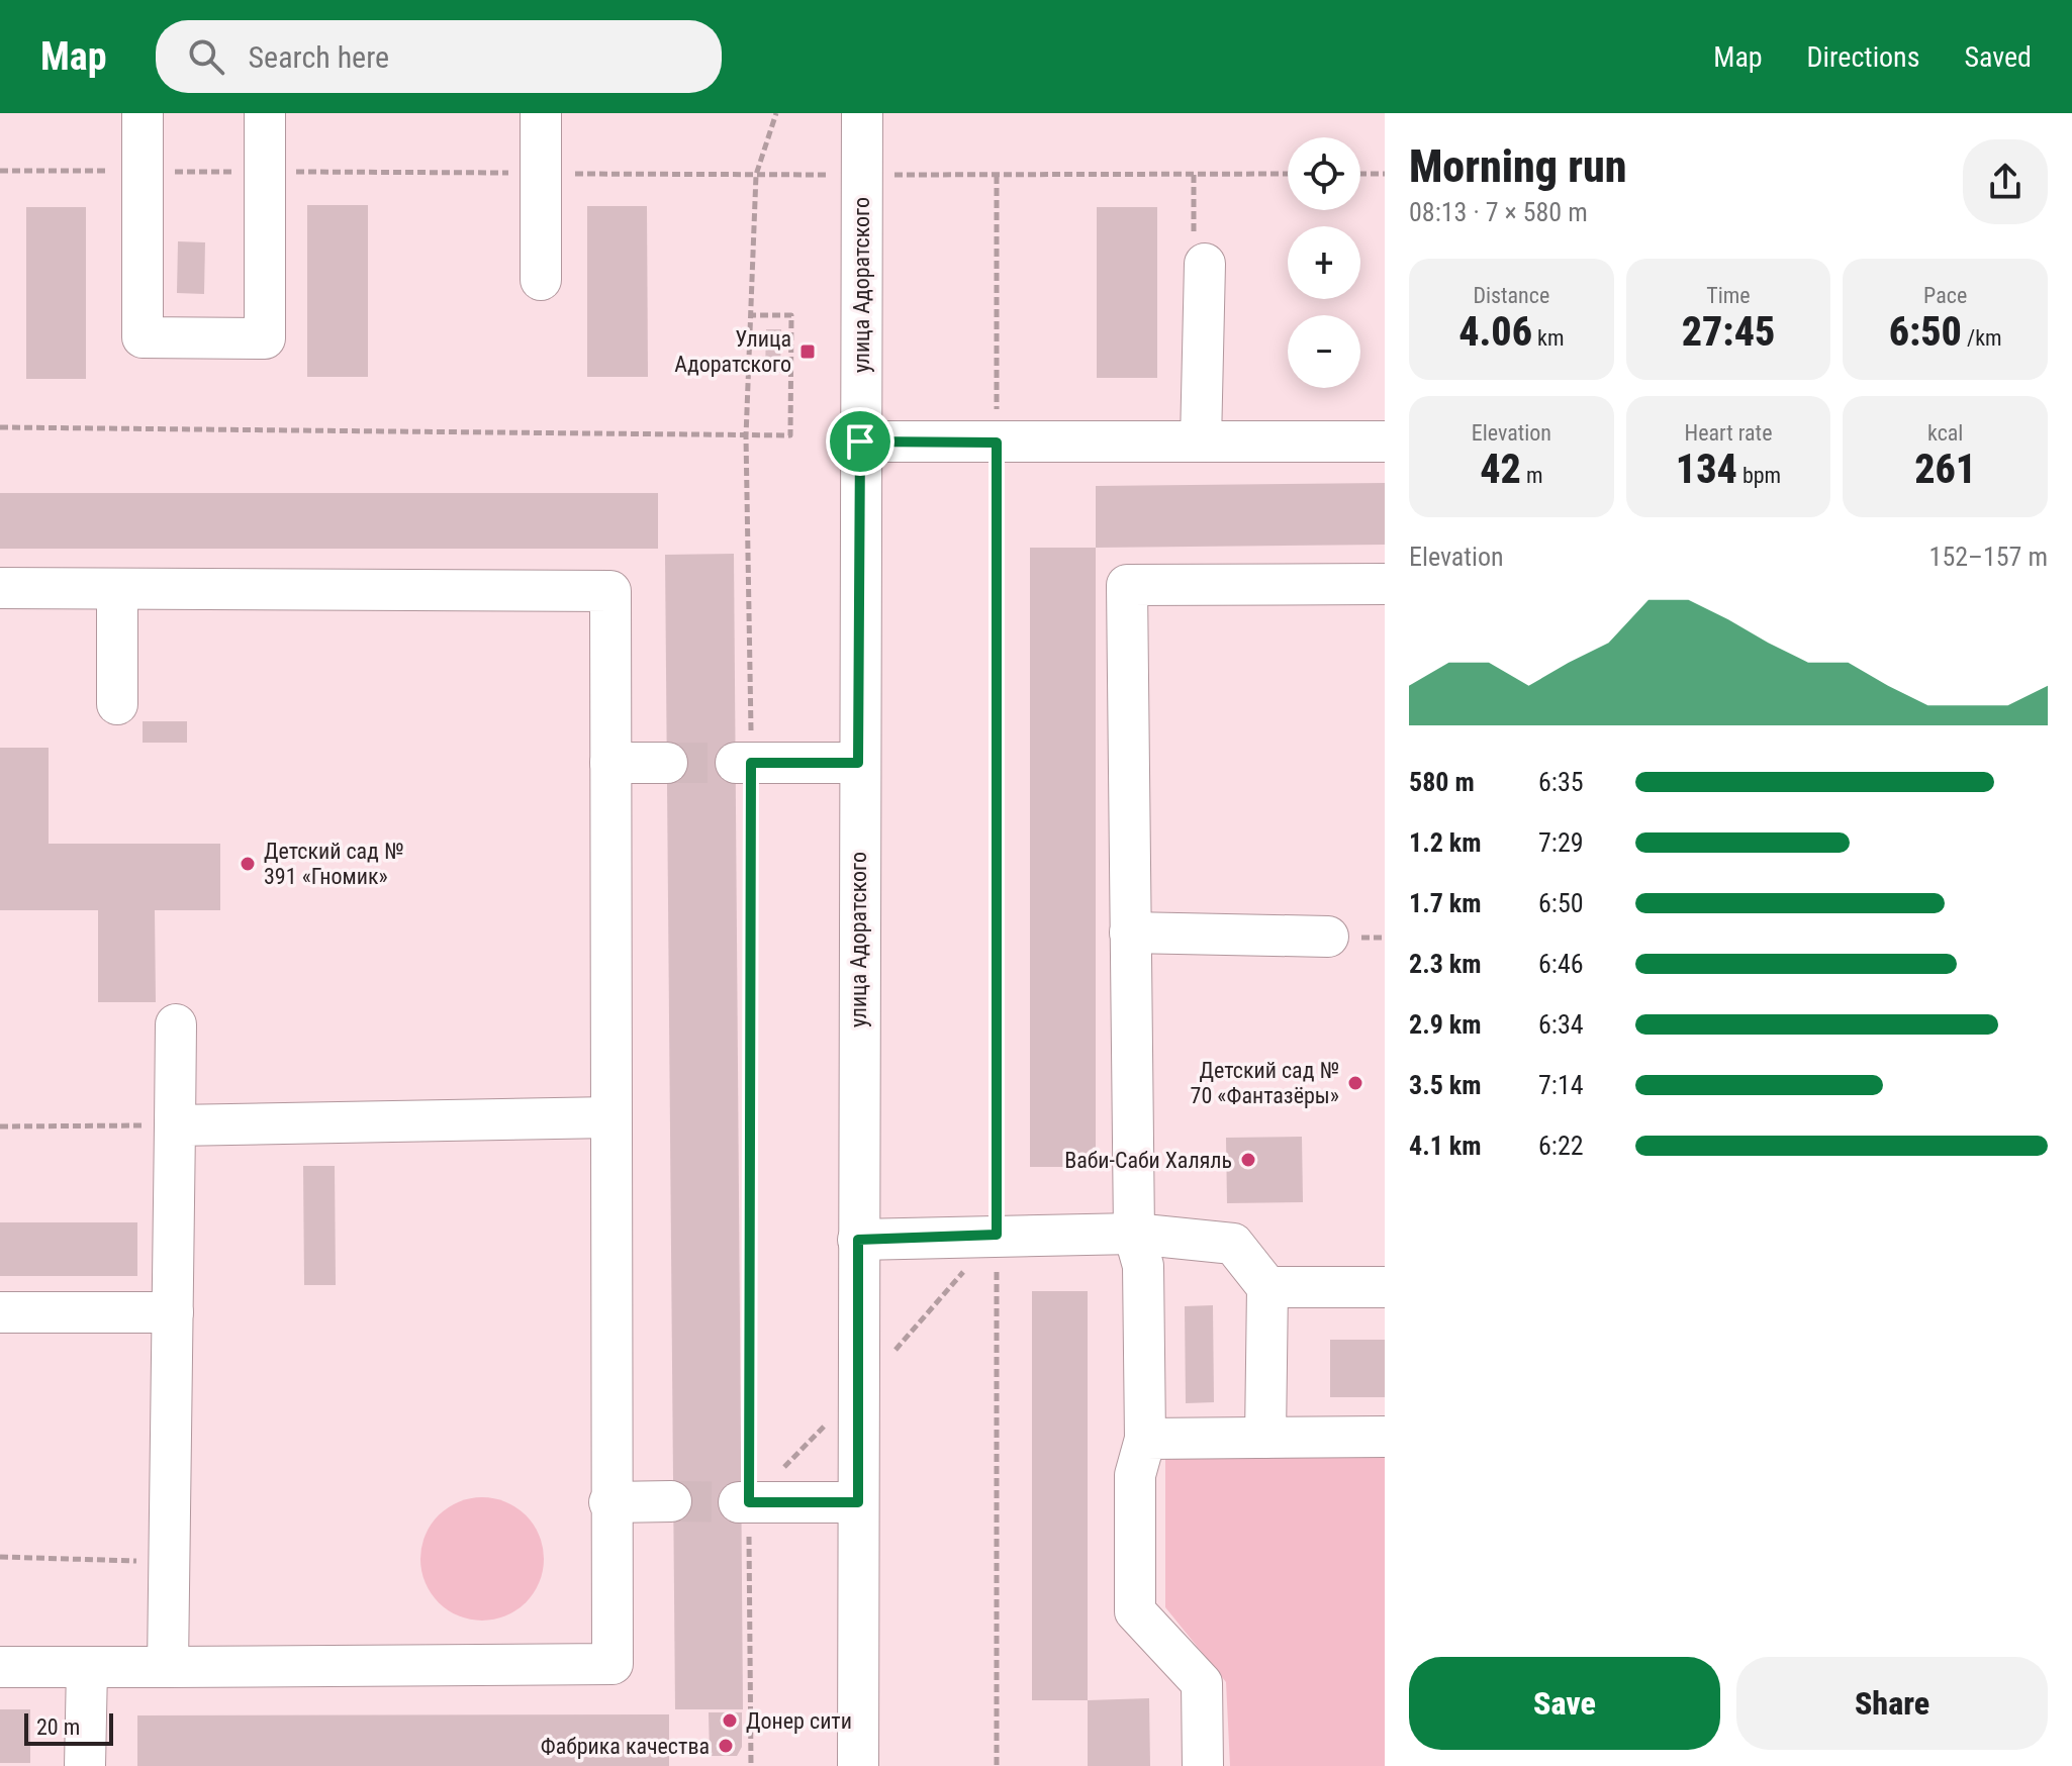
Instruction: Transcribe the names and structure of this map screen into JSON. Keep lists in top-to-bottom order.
{
  "streets": {
    "street": ["улица Адоратского"]
  },
  "places": {
    "transit": ["Улица Адоратского"],
    "other": [
      "Детский сад № 391 «Гномик»",
      "Детский сад № 70 «Фантазёры»",
      "Ваби-Саби Халяль",
      "Донер сити",
      "Фабрика качества"
    ]
  },
  "scale_bar": "20 m",
  "page": {
    "header": "Map",
    "search": "Search here",
    "nav": ["Map", "Directions", "Saved"],
    "heading": ["Morning run", "08:13 · 7 × 580 m"],
    "map_buttons": ["+", "−"],
    "stats": [
      ["Distance", "4.06 km"],
      ["Time", "27:45"],
      ["Pace", "6:50 /km"],
      ["Elevation", "42 m"],
      ["Heart rate", "134 bpm"],
      ["kcal", "261"]
    ],
    "chart": ["Elevation", "152–157 m"],
    "list": [
      {
        "name": "580 m",
        "note": "6:35"
      },
      {
        "name": "1.2 km",
        "note": "7:29"
      },
      {
        "name": "1.7 km",
        "note": "6:50"
      },
      {
        "name": "2.3 km",
        "note": "6:46"
      },
      {
        "name": "2.9 km",
        "note": "6:34"
      },
      {
        "name": "3.5 km",
        "note": "7:14"
      },
      {
        "name": "4.1 km",
        "note": "6:22"
      }
    ],
    "buttons": ["Save", "Share"],
    "scale": "20 m"
  }
}
